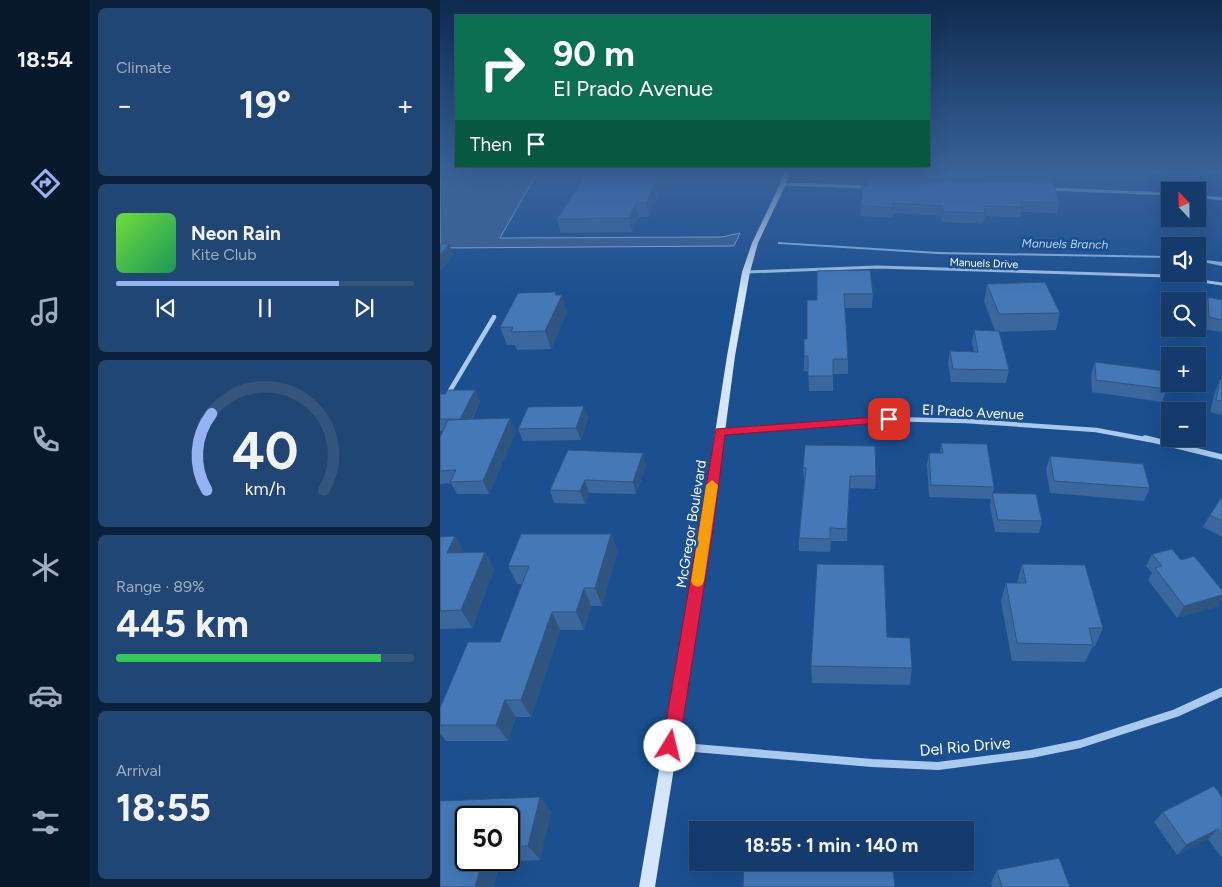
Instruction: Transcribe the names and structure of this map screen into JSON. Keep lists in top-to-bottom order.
{
  "streets": {
    "main road": ["McGregor Boulevard"],
    "street": ["Manuels Drive", "El Prado Avenue", "Del Rio Drive"]
  },
  "crossings": [
    ["Manuels Drive", "McGregor Boulevard"],
    ["El Prado Avenue", "McGregor Boulevard"],
    ["McGregor Boulevard", "Del Rio Drive"]
  ],
  "water": ["Manuels Branch"],
  "north": "top",
  "page": {
    "tabs": "18:54",
    "tile": [
      "Climate",
      ["Range · 89%", "445 km"],
      ["Arrival", "18:55"]
    ],
    "turn": ["90 m", "El Prado Avenue"],
    "heat": ["−", "19°", "+"],
    "then": "Then",
    "map_buttons": ["+", "−"],
    "song": ["Neon Rain", "Kite Club"],
    "limit": "50",
    "trip": "18:55 · 1 min · 140 m",
    "gauge": ["40", "km/h"]
  }
}
